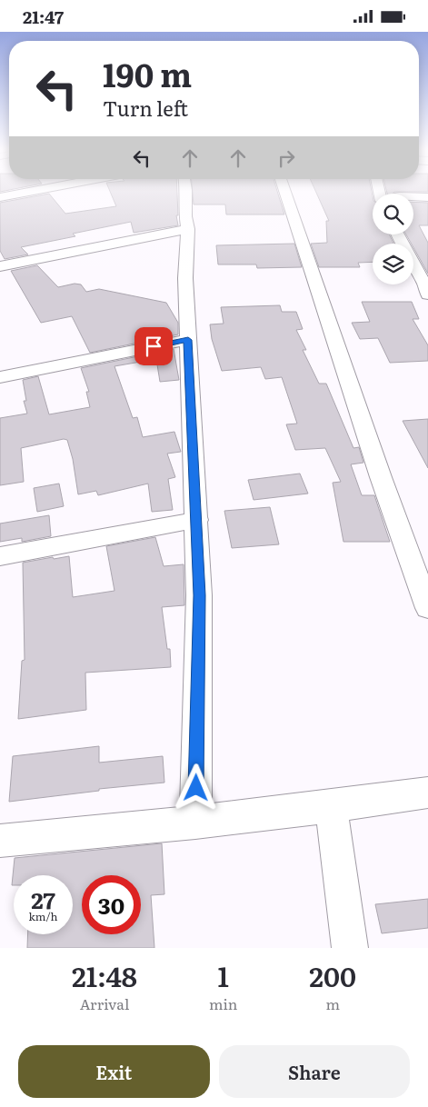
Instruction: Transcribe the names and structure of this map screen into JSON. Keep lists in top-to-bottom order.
{
  "page": {
    "status": "21:47",
    "turn": ["190 m", "Turn left"],
    "speed": "27 km/h",
    "limit": "30",
    "eta": [
      "21:48",
      "Arrival",
      "1",
      "min",
      "200",
      "m"
    ],
    "buttons": ["Exit", "Share"]
  }
}
